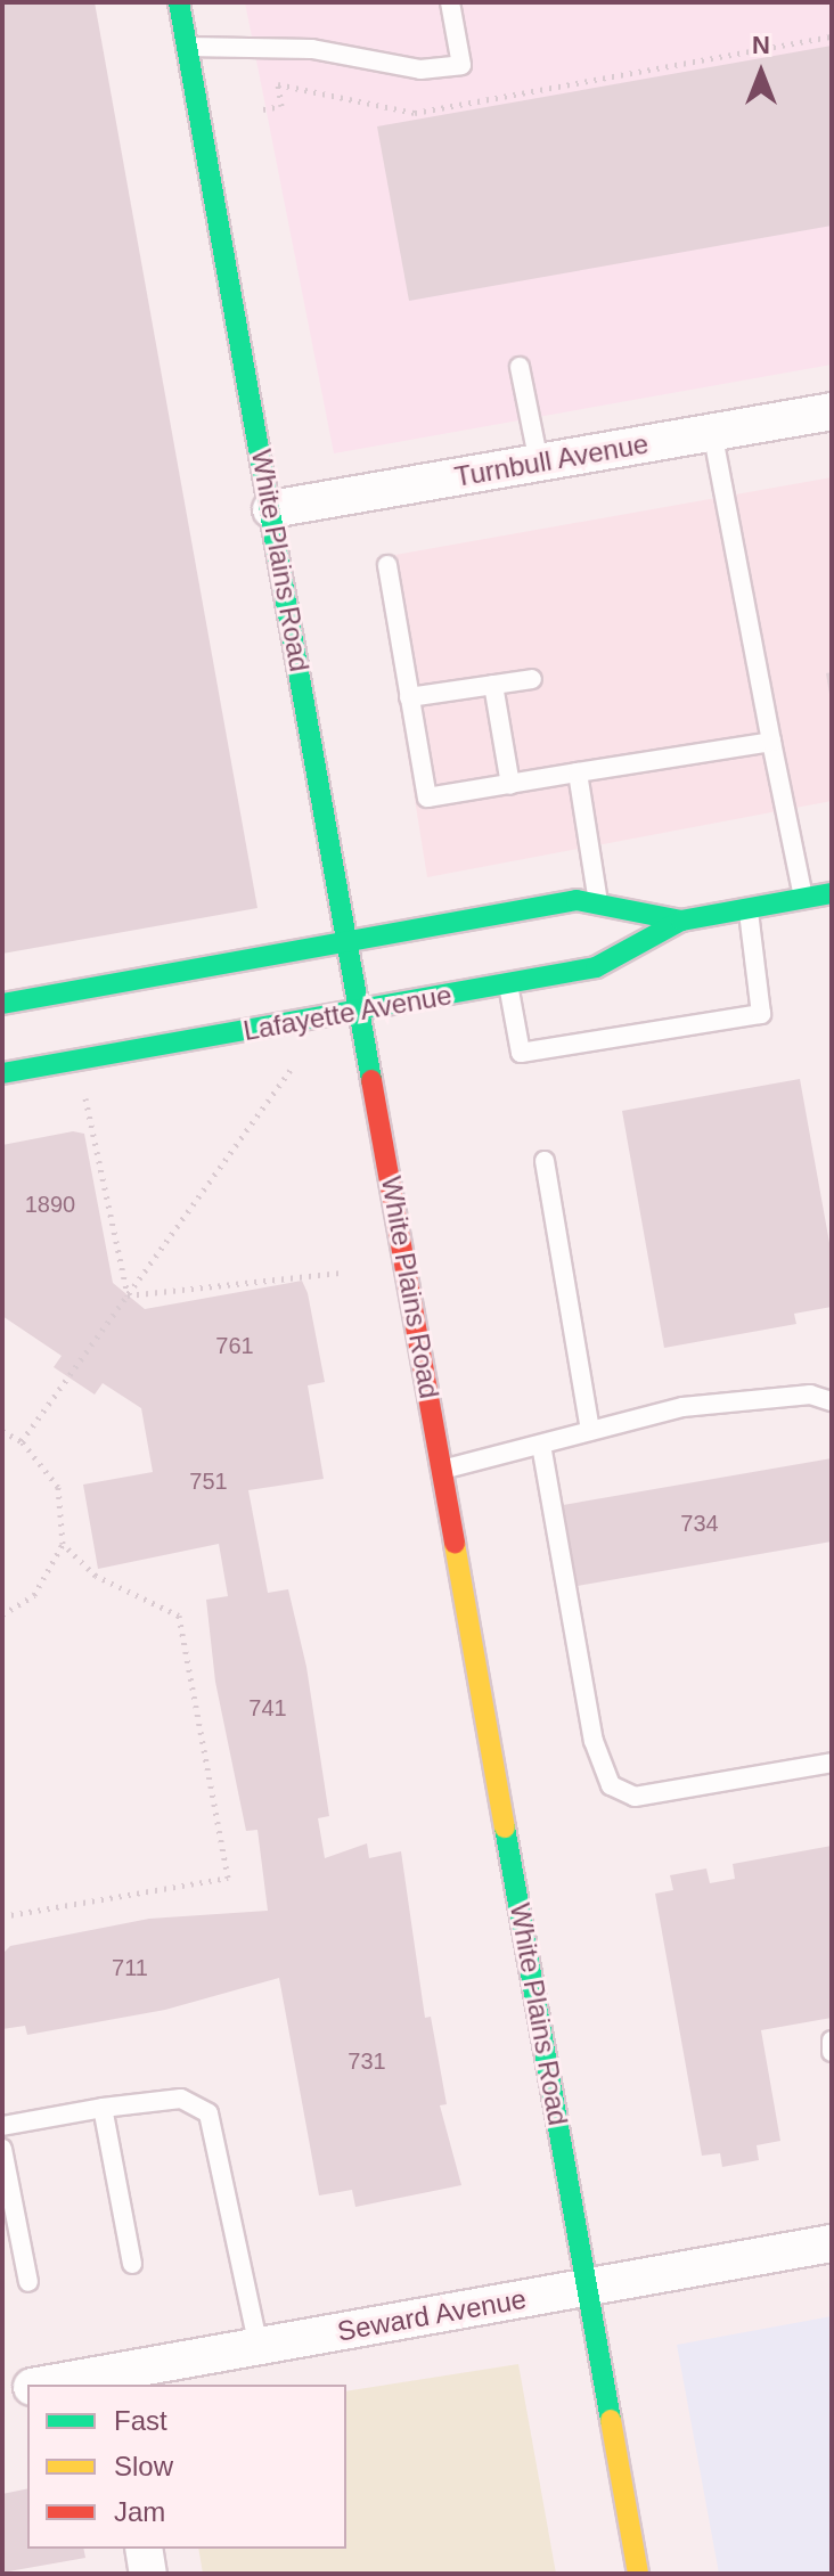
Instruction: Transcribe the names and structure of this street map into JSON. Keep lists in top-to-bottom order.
{
  "streets": {
    "main road": ["White Plains Road", "Lafayette Avenue"],
    "street": ["Turnbull Avenue", "Seward Avenue"]
  },
  "crossings": [
    ["Turnbull Avenue", "White Plains Road"],
    ["White Plains Road", "Lafayette Avenue"],
    ["White Plains Road", "Seward Avenue"]
  ],
  "house_numbers": [
    "1890",
    "761",
    "751",
    "734",
    "741",
    "711",
    "731"
  ],
  "legend": ["Fast", "Slow", "Jam"],
  "north": "top"
}
